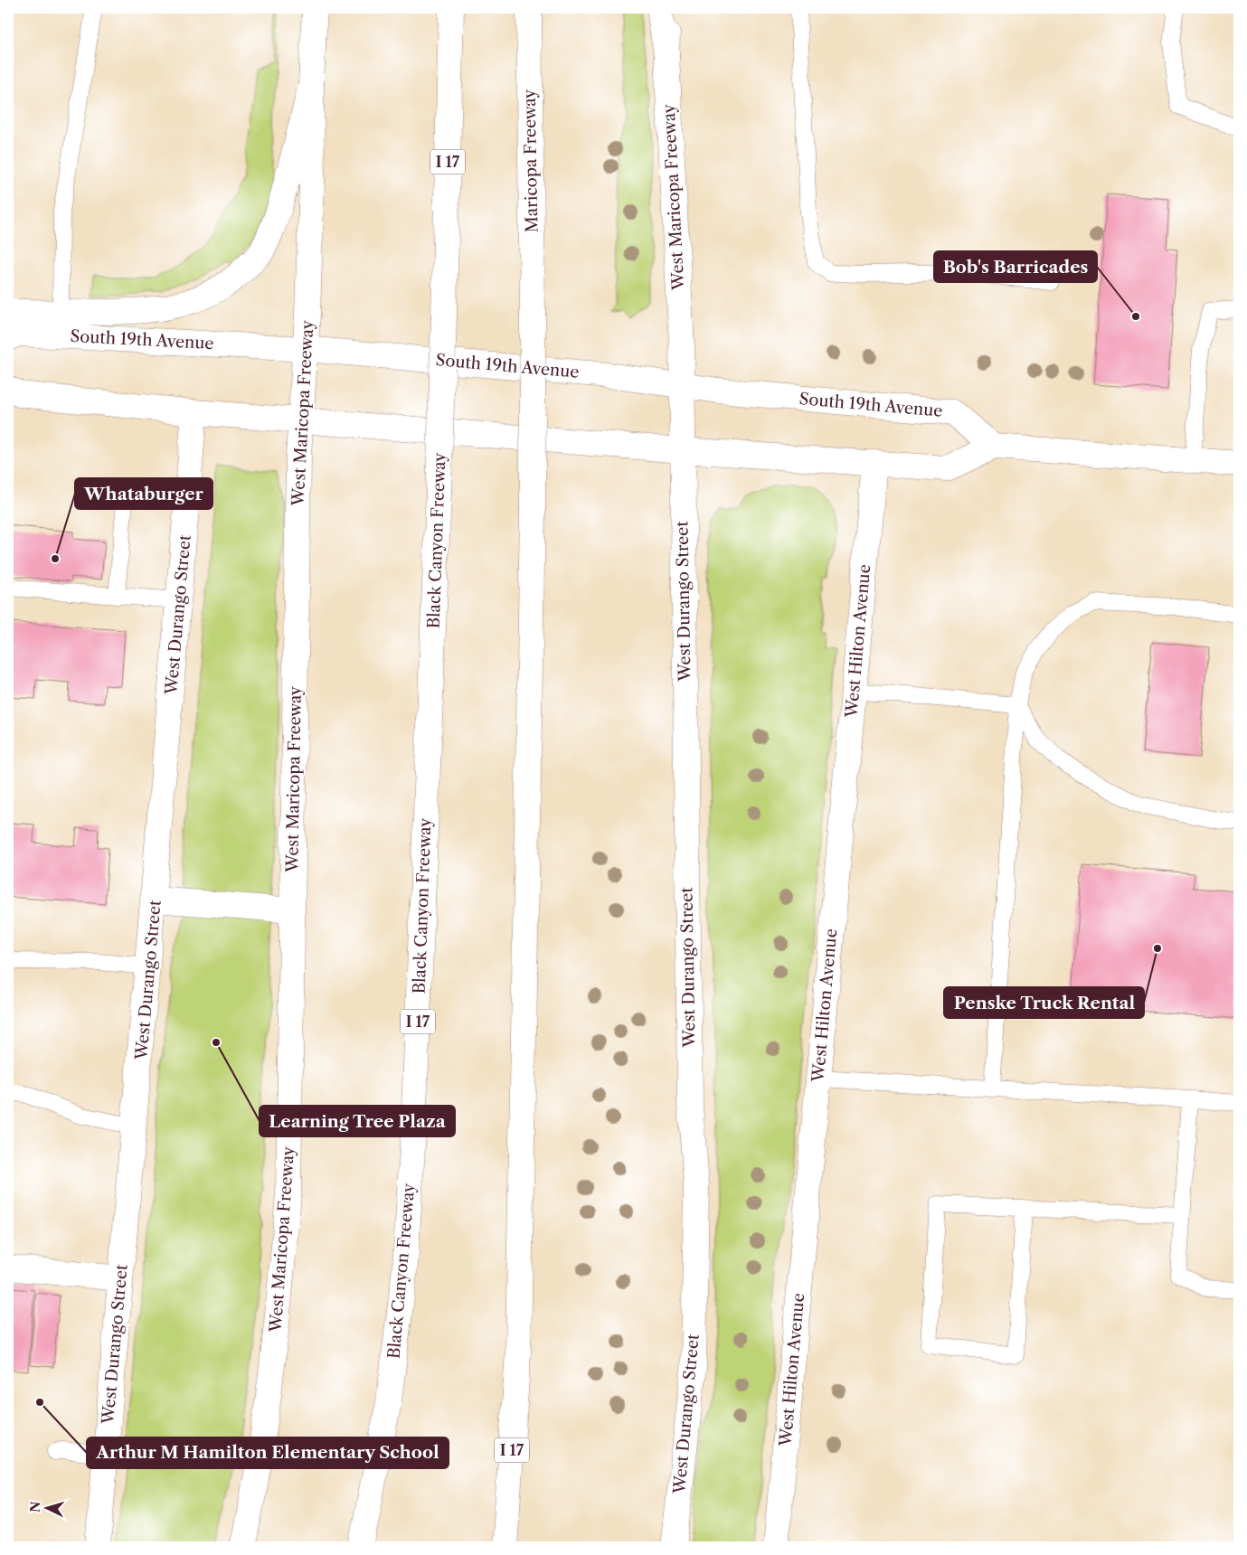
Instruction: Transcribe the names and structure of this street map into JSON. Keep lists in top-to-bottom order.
{
  "streets": {
    "main road": [
      "Maricopa Freeway",
      "I 17",
      "West Maricopa Freeway",
      "South 19th Avenue",
      "Black Canyon Freeway",
      "West Durango Street",
      "West Hilton Avenue"
    ]
  },
  "crossings": [
    ["West Maricopa Freeway", "South 19th Avenue"],
    ["West Maricopa Freeway", "West Durango Street"],
    ["South 19th Avenue", "West Durango Street"]
  ],
  "places": [
    "Bob's Barricades",
    "Whataburger",
    "Penske Truck Rental",
    "Learning Tree Plaza",
    "Arthur M Hamilton Elementary School"
  ],
  "north": "left"
}
